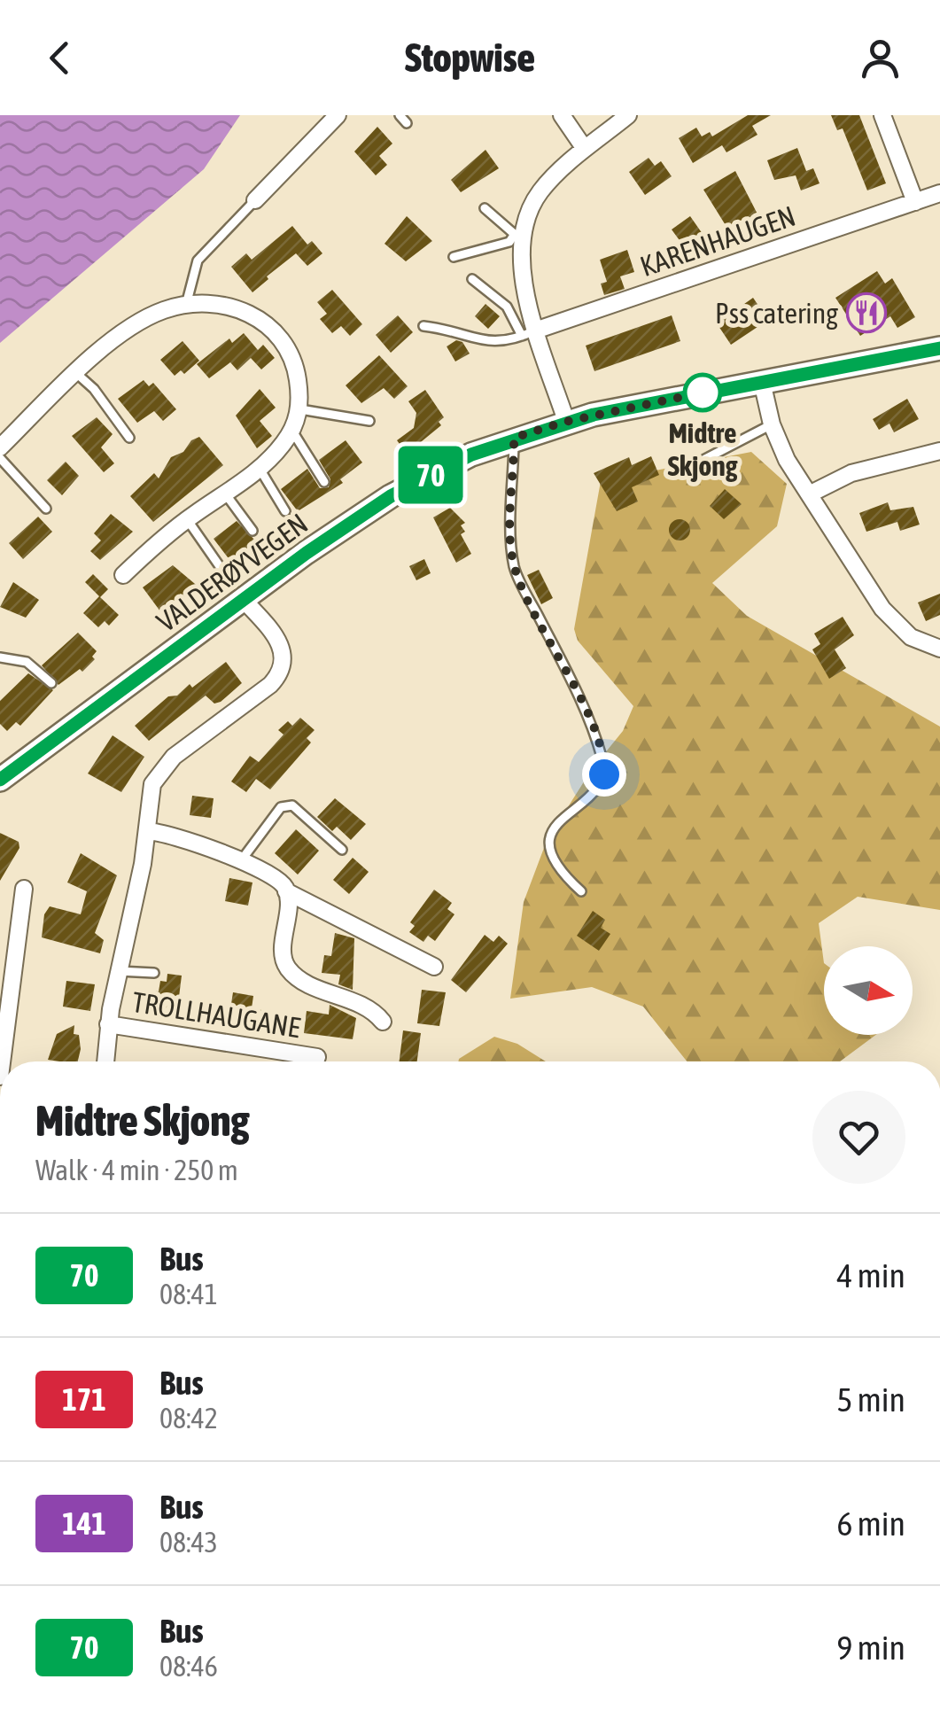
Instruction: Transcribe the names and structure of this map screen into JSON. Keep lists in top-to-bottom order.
{
  "streets": {
    "main road": ["VALDERØYVEGEN"],
    "street": ["KARENHAUGEN", "TROLLHAUGANE"]
  },
  "crossings": [
    ["VALDERØYVEGEN", "TROLLHAUGANE"]
  ],
  "places": {
    "restaurant": ["Pss catering"],
    "other": ["Midtre Skjong"]
  },
  "lines": ["bus line 70"],
  "north": "right",
  "page": {
    "header": "Stopwise",
    "on_map": "70",
    "heading": ["Midtre Skjong", "Walk · 4 min · 250 m"],
    "list": [
      {
        "mark": "70",
        "name": "Bus",
        "note": "08:41",
        "value": "4 min"
      },
      {
        "mark": "171",
        "name": "Bus",
        "note": "08:42",
        "value": "5 min"
      },
      {
        "mark": "141",
        "name": "Bus",
        "note": "08:43",
        "value": "6 min"
      },
      {
        "mark": "70",
        "name": "Bus",
        "note": "08:46",
        "value": "9 min"
      }
    ]
  }
}
